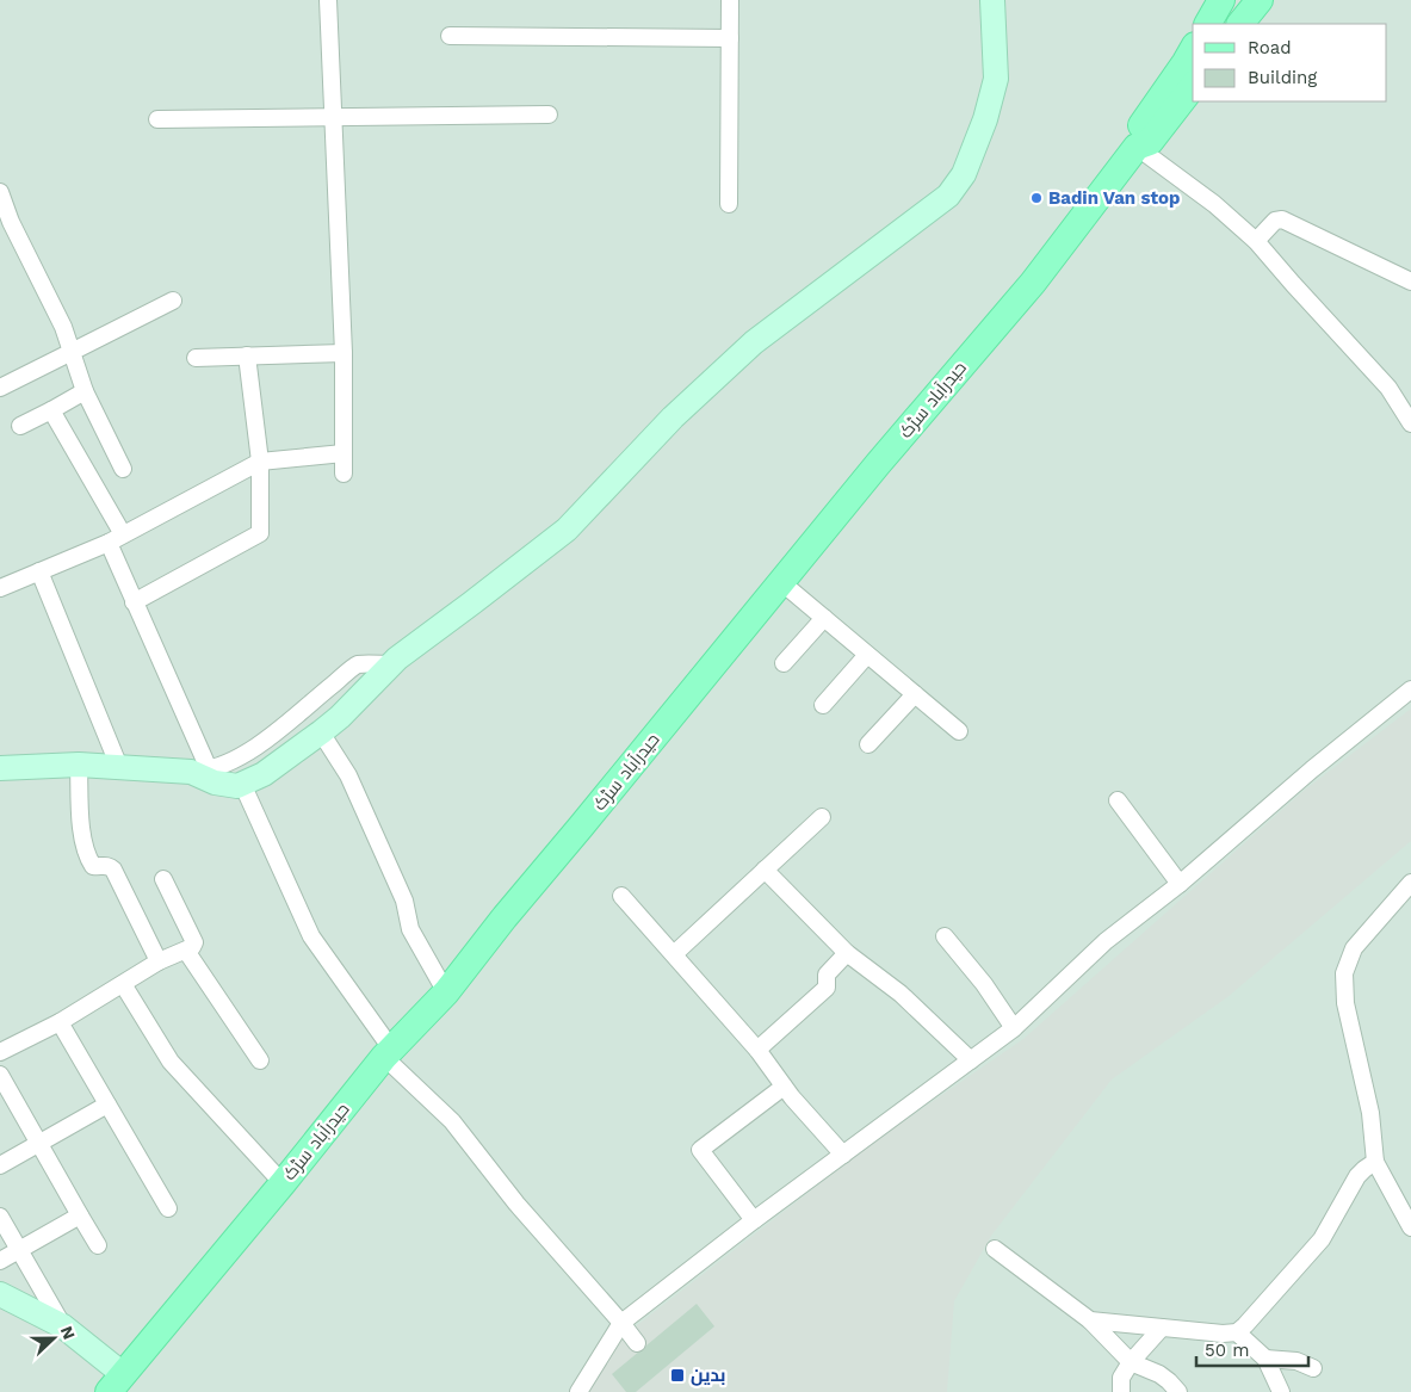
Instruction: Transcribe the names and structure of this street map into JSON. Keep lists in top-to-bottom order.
{
  "streets": {
    "main road": ["حیدرآباد سڑک"]
  },
  "places": {
    "other": ["Badin Van stop"],
    "transit": ["بدين"]
  },
  "legend": ["Road", "Building"],
  "scale_bar": "50 m",
  "north": "right"
}
